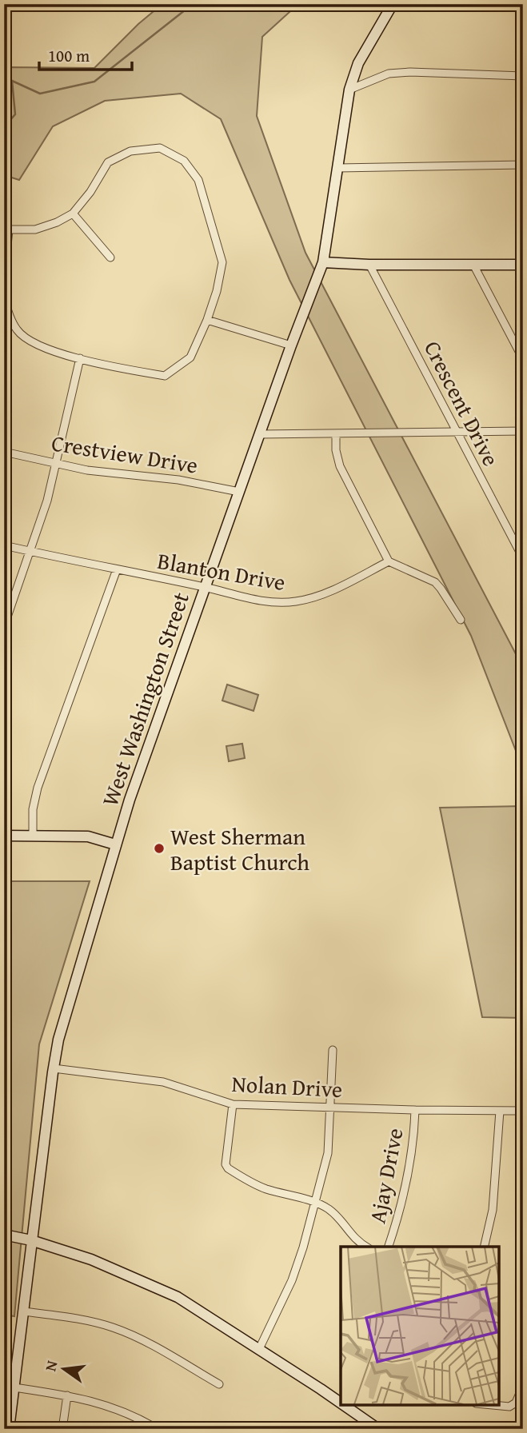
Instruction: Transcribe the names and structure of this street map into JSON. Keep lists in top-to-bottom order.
{
  "streets": {
    "street": [
      "Crescent Drive",
      "Crestview Drive",
      "Blanton Drive",
      "West Washington Street",
      "Nolan Drive",
      "Ajay Drive"
    ]
  },
  "crossings": [
    ["Crestview Drive", "West Washington Street"],
    ["Blanton Drive", "West Washington Street"],
    ["West Washington Street", "Nolan Drive"],
    ["Nolan Drive", "Ajay Drive"]
  ],
  "places": ["West Sherman Baptist Church"],
  "scale_bar": "100 m",
  "north": "left"
}
